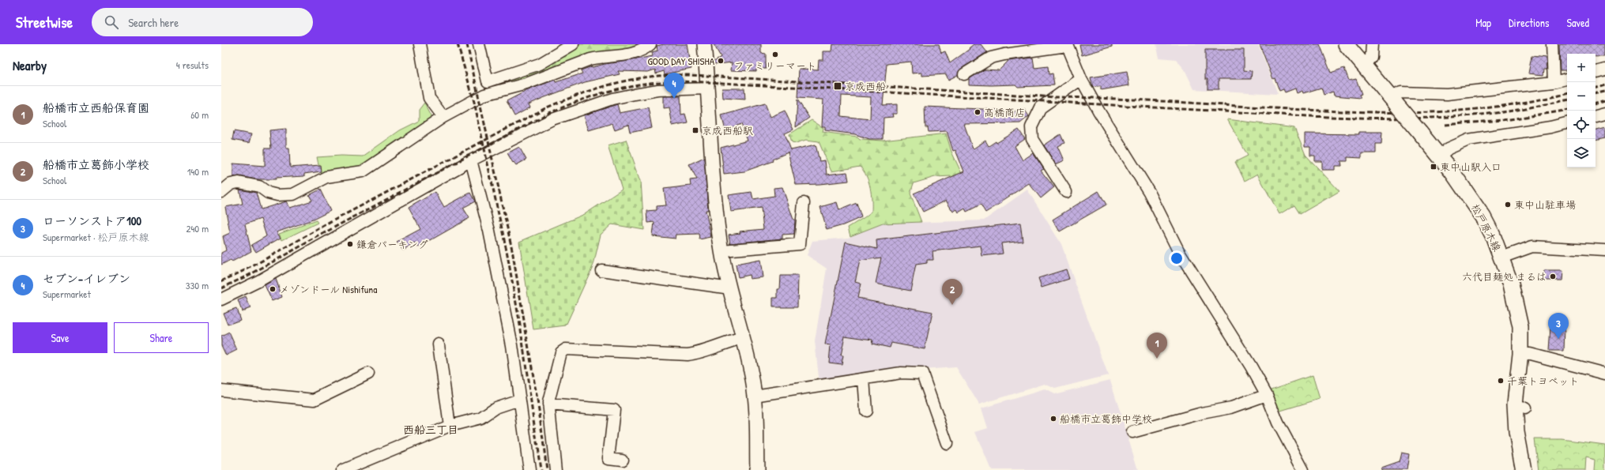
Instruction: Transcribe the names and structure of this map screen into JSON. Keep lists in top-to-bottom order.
{
  "streets": {
    "main road": ["松戸原木線"]
  },
  "districts": ["西船三丁目"],
  "places": {
    "other": [
      "ファミリーマート",
      "GOOD DAY SHISHA",
      "高橋商店",
      "東中山駐車場",
      "鎌倉パーキング",
      "六代目麺処 まるは",
      "メゾンドール Nishifuna",
      "千葉トヨペット",
      "船橋市立葛飾中学校"
    ],
    "transit": ["京成西船", "京成西船駅", "東中山駅入口"]
  },
  "page": {
    "header": "Streetwise",
    "search": "Search here",
    "nav": ["Map", "Directions", "Saved"],
    "heading": ["Nearby", "4 results"],
    "map_buttons": ["+", "−"],
    "pins": [
      "4",
      "2",
      "3",
      "1"
    ],
    "list": [
      {
        "mark": "1",
        "name": "船橋市立西船保育園",
        "note": "School",
        "value": "60 m"
      },
      {
        "mark": "2",
        "name": "船橋市立葛飾小学校",
        "note": "School",
        "value": "140 m"
      },
      {
        "mark": "3",
        "name": "ローソンストア100",
        "note": "Supermarket · 松戸原木線",
        "value": "240 m"
      },
      {
        "mark": "4",
        "name": "セブン-イレブン",
        "note": "Supermarket",
        "value": "330 m"
      }
    ],
    "buttons": ["Save", "Share"]
  }
}
